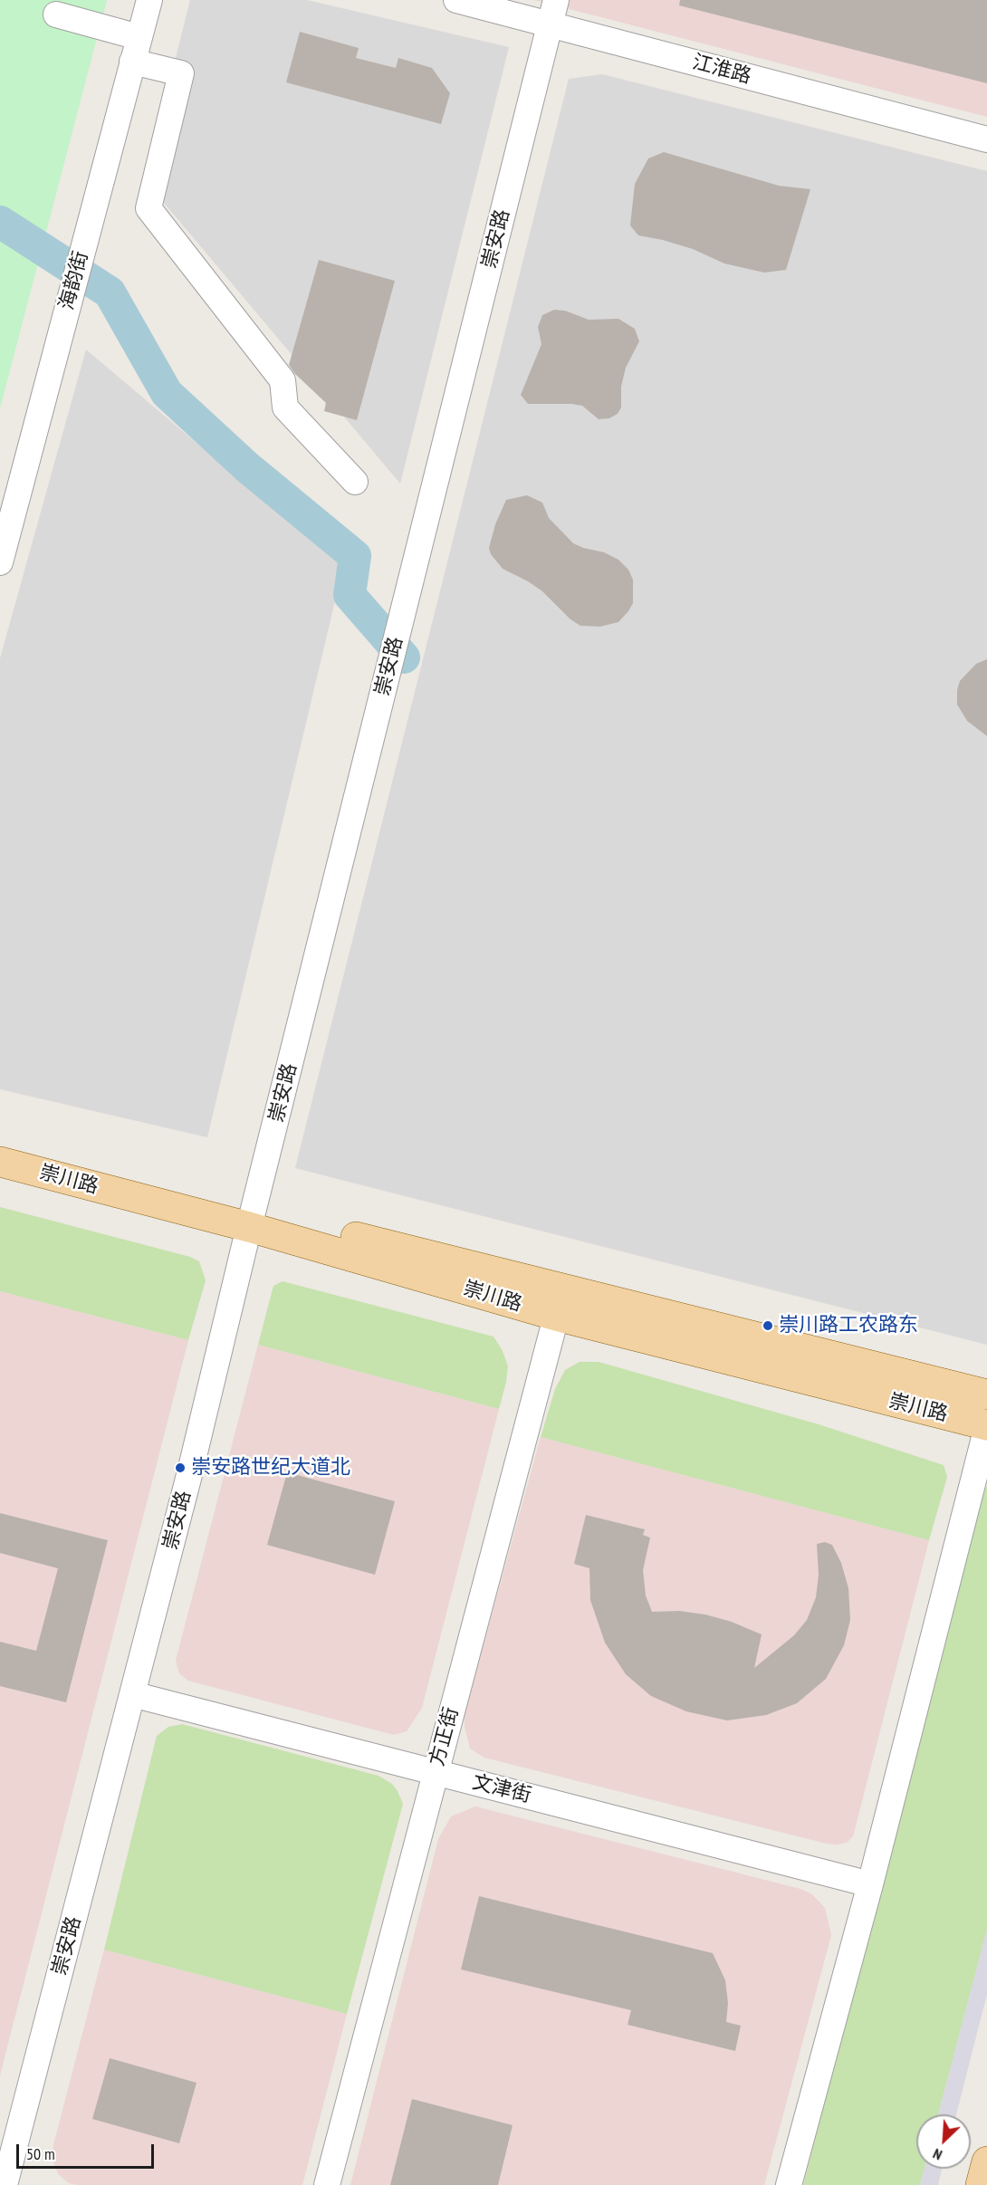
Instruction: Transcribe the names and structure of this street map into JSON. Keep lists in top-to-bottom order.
{
  "streets": {
    "main road": ["崇川路"],
    "street": [
      "江淮路",
      "崇安路",
      "海韵街",
      "方正街",
      "文津街"
    ]
  },
  "crossings": [
    ["江淮路", "崇安路"],
    ["崇安路", "崇川路"],
    ["崇安路", "文津街"],
    ["崇川路", "方正街"],
    ["方正街", "文津街"]
  ],
  "places": ["崇川路工农路东", "崇安路世纪大道北"],
  "scale_bar": "50 m",
  "north": "bottom left"
}
